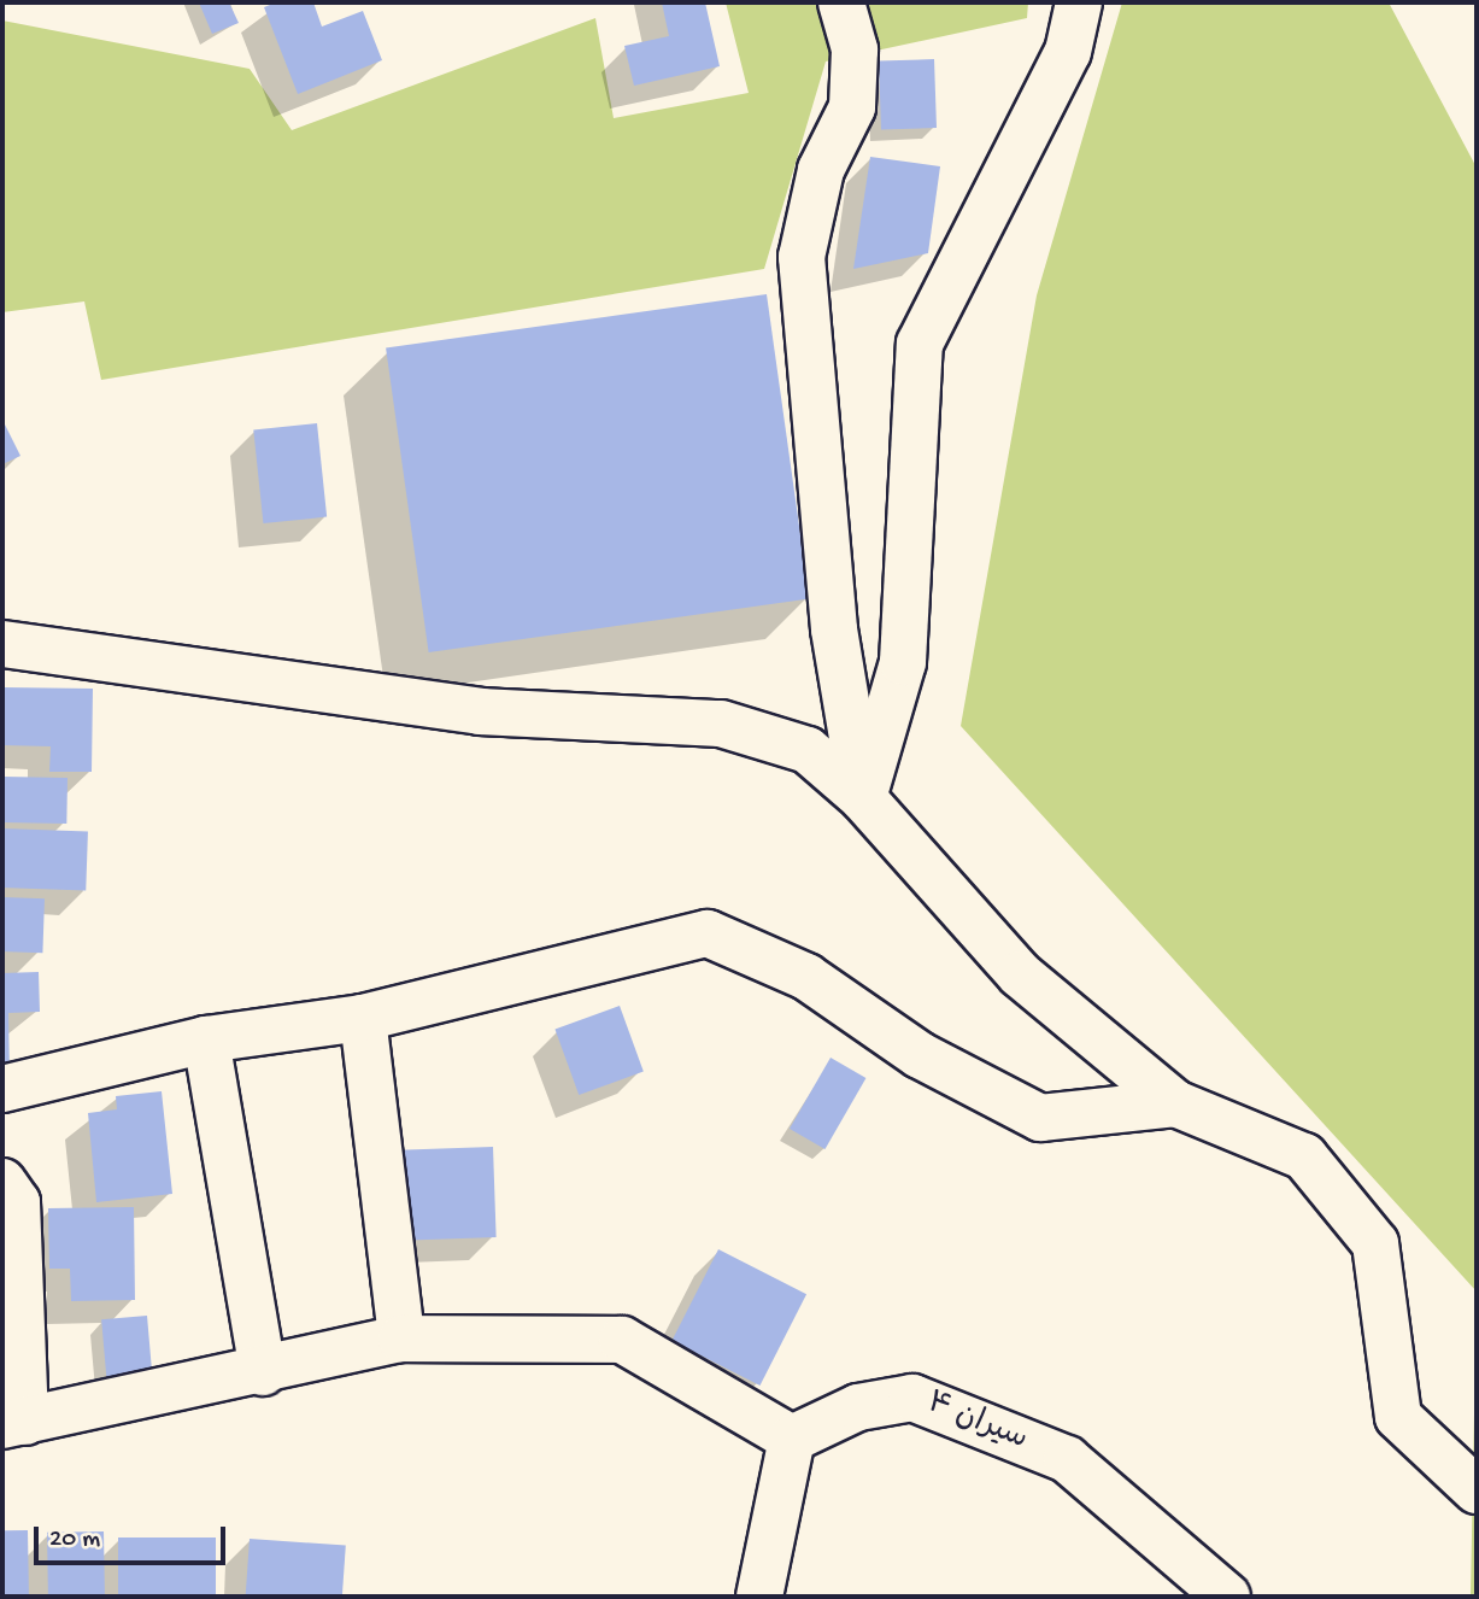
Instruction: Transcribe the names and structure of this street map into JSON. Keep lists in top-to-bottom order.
{
  "streets": {
    "street": ["سیران ۴"]
  },
  "scale_bar": "20 m"
}
